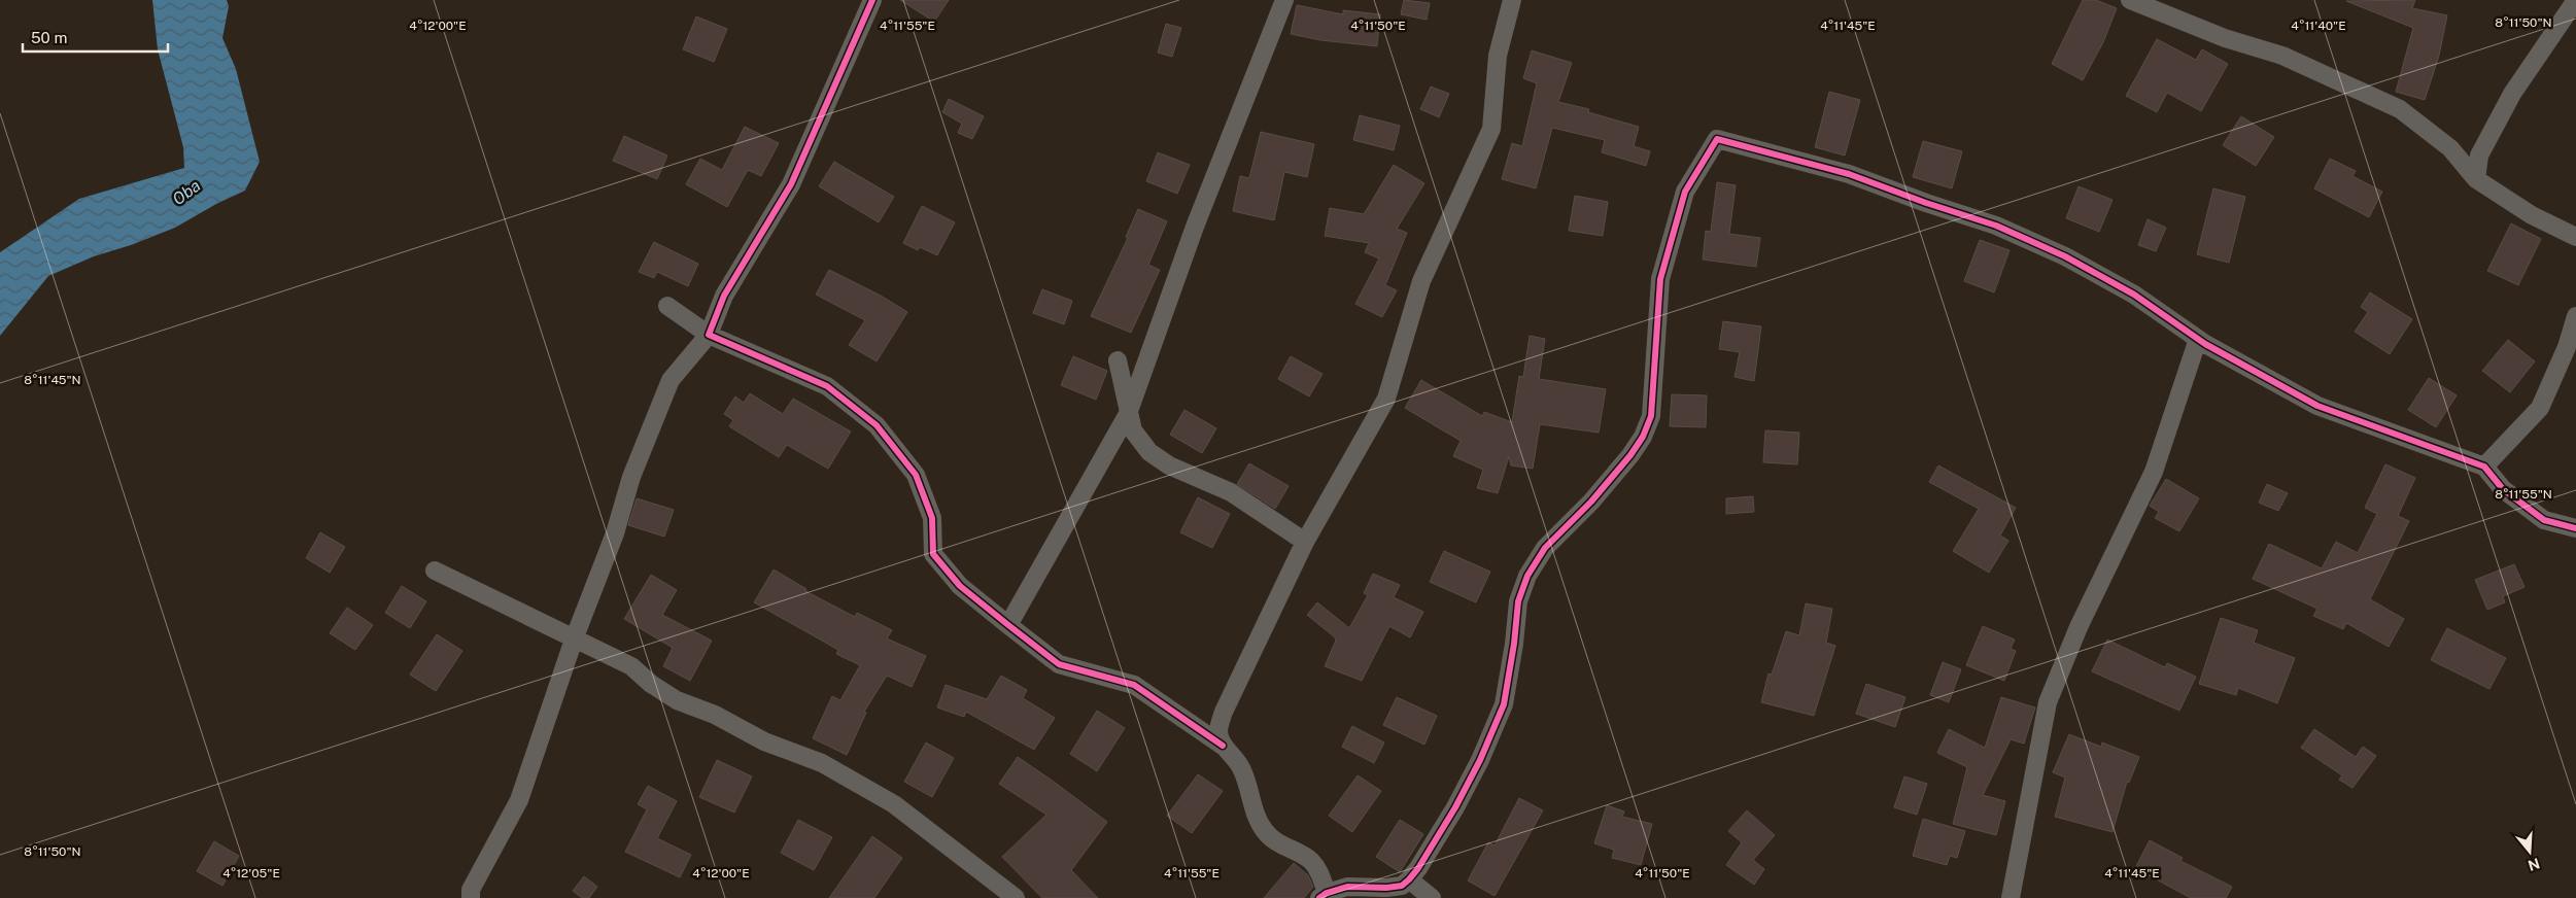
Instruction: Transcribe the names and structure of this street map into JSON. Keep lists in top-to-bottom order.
{
  "water": ["Oba"],
  "scale_bar": "50 m",
  "north": "bottom",
  "coordinates": [
    "8°11'50\"N",
    "4°12'00\"E",
    "4°11'55\"E",
    "4°11'50\"E",
    "4°11'45\"E",
    "4°11'40\"E",
    "8°11'45\"N",
    "8°11'55\"N",
    "4°12'05\"E"
  ]
}
